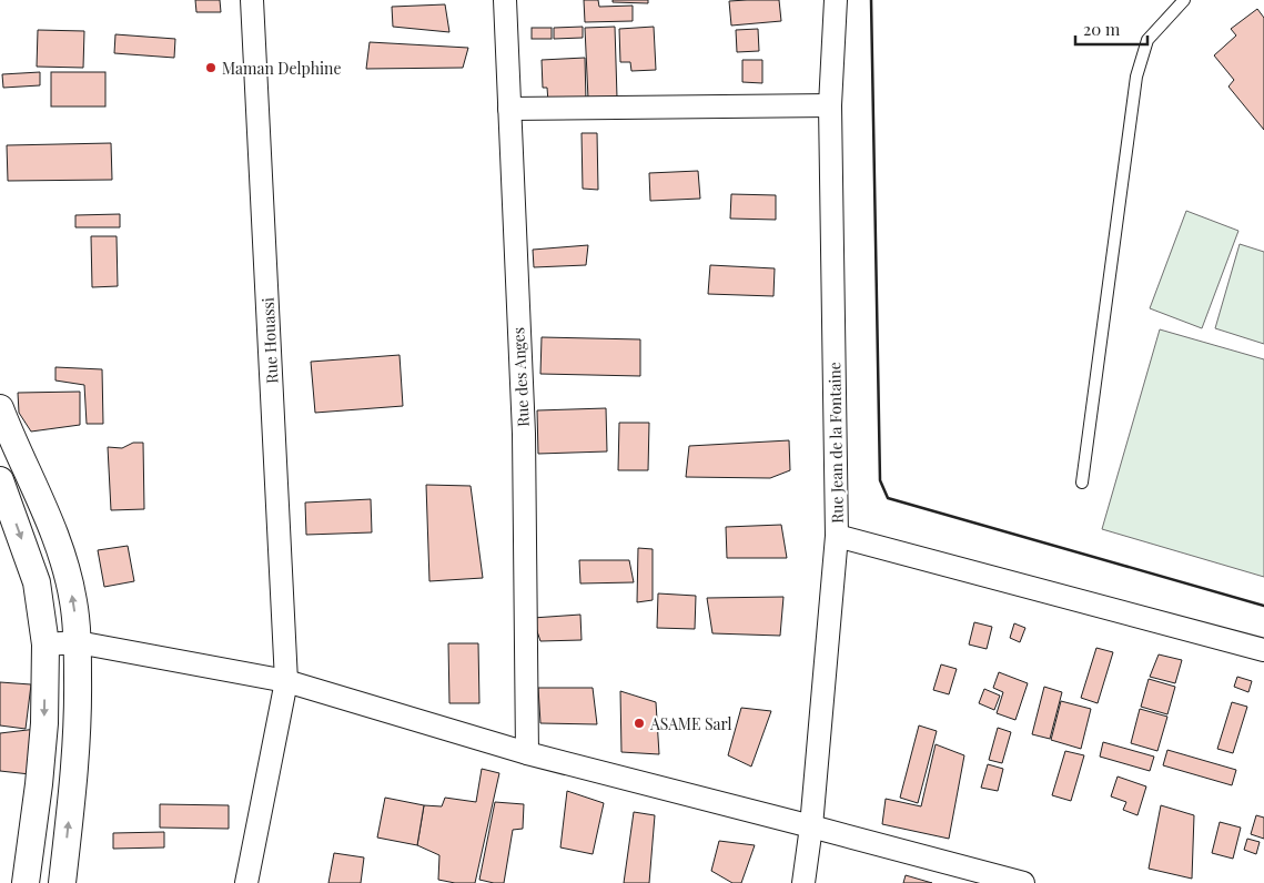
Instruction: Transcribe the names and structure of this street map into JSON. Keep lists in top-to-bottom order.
{
  "streets": {
    "street": ["Rue Houassi", "Rue des Anges", "Rue Jean de la Fontaine"]
  },
  "places": ["Maman Delphine", "ASAME Sarl"],
  "scale_bar": "20 m"
}
